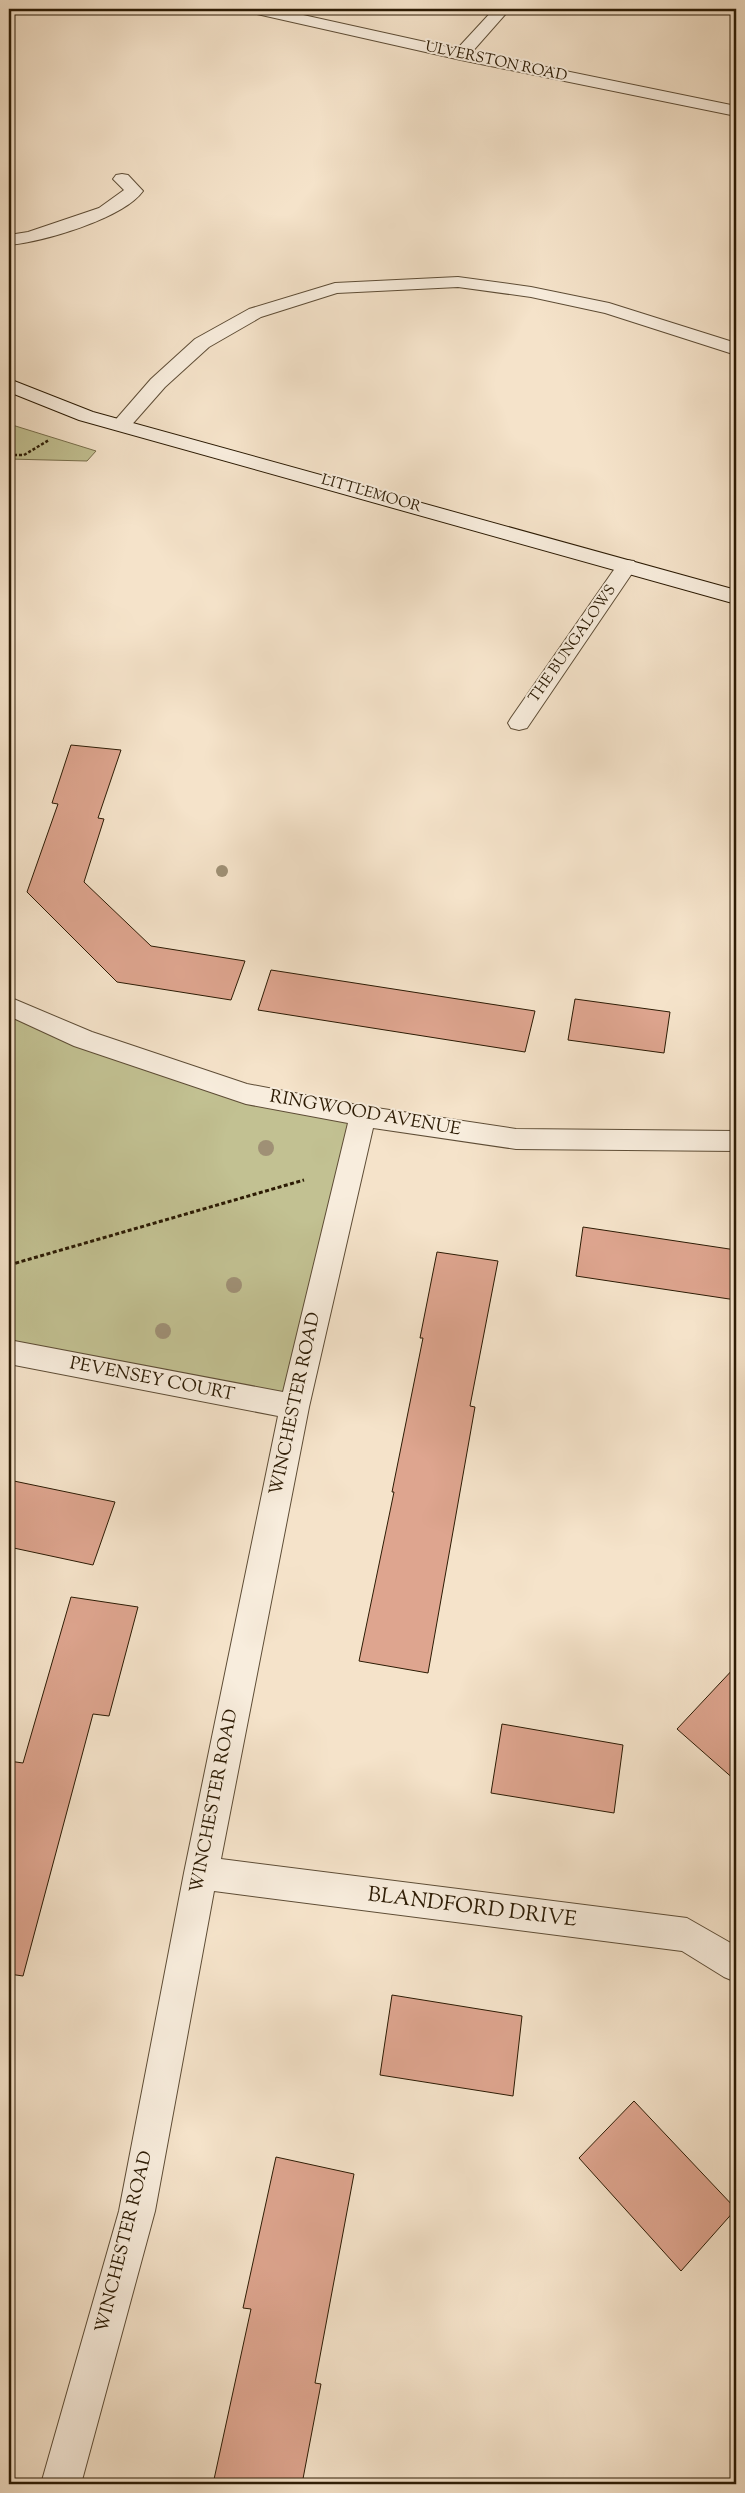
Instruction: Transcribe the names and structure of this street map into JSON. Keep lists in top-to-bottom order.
{
  "streets": {
    "street": [
      "ULVERSTON ROAD",
      "LITTLEMOOR",
      "THE BUNGALOWS",
      "RINGWOOD AVENUE",
      "PEVENSEY COURT",
      "WINCHESTER ROAD",
      "BLANDFORD DRIVE"
    ]
  },
  "crossings": [
    ["LITTLEMOOR", "THE BUNGALOWS"],
    ["RINGWOOD AVENUE", "WINCHESTER ROAD"],
    ["PEVENSEY COURT", "WINCHESTER ROAD"],
    ["WINCHESTER ROAD", "BLANDFORD DRIVE"]
  ]
}
